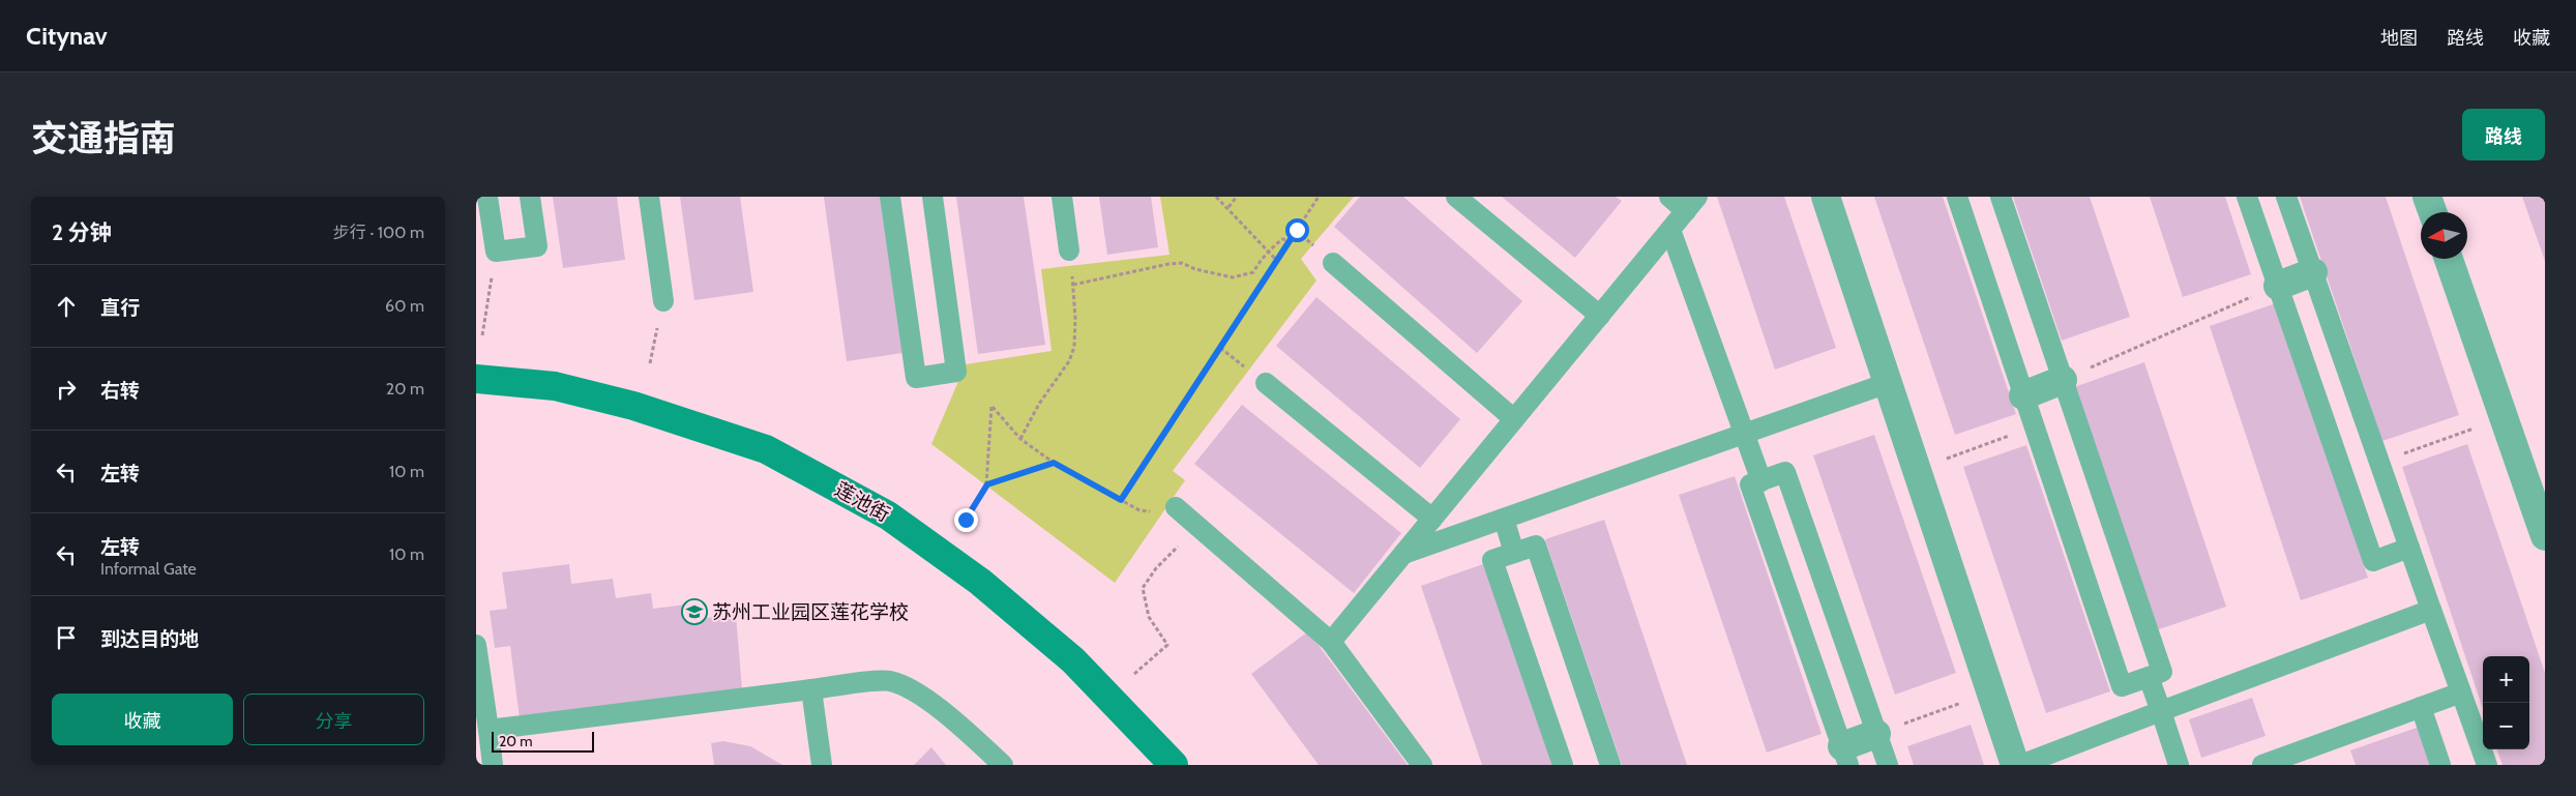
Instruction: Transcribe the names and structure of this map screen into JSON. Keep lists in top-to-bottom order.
{
  "streets": {
    "main road": ["莲池街"]
  },
  "places": {
    "school or university": ["苏州工业园区莲花学校"]
  },
  "scale_bar": "20 m",
  "north": "left",
  "page": {
    "header": "Citynav",
    "nav": ["地图", "路线", "收藏"],
    "title": "交通指南",
    "buttons": [
      "路线",
      ["收藏", "分享"]
    ],
    "heading": ["2 分钟", "步行 · 100 m"],
    "list": [
      ["直行", "60 m"],
      ["右转", "20 m"],
      ["左转", "10 m"],
      ["左转", "Informal Gate", "10 m"],
      "到达目的地"
    ],
    "map_buttons": ["+", "−"],
    "scale": "20 m"
  }
}
